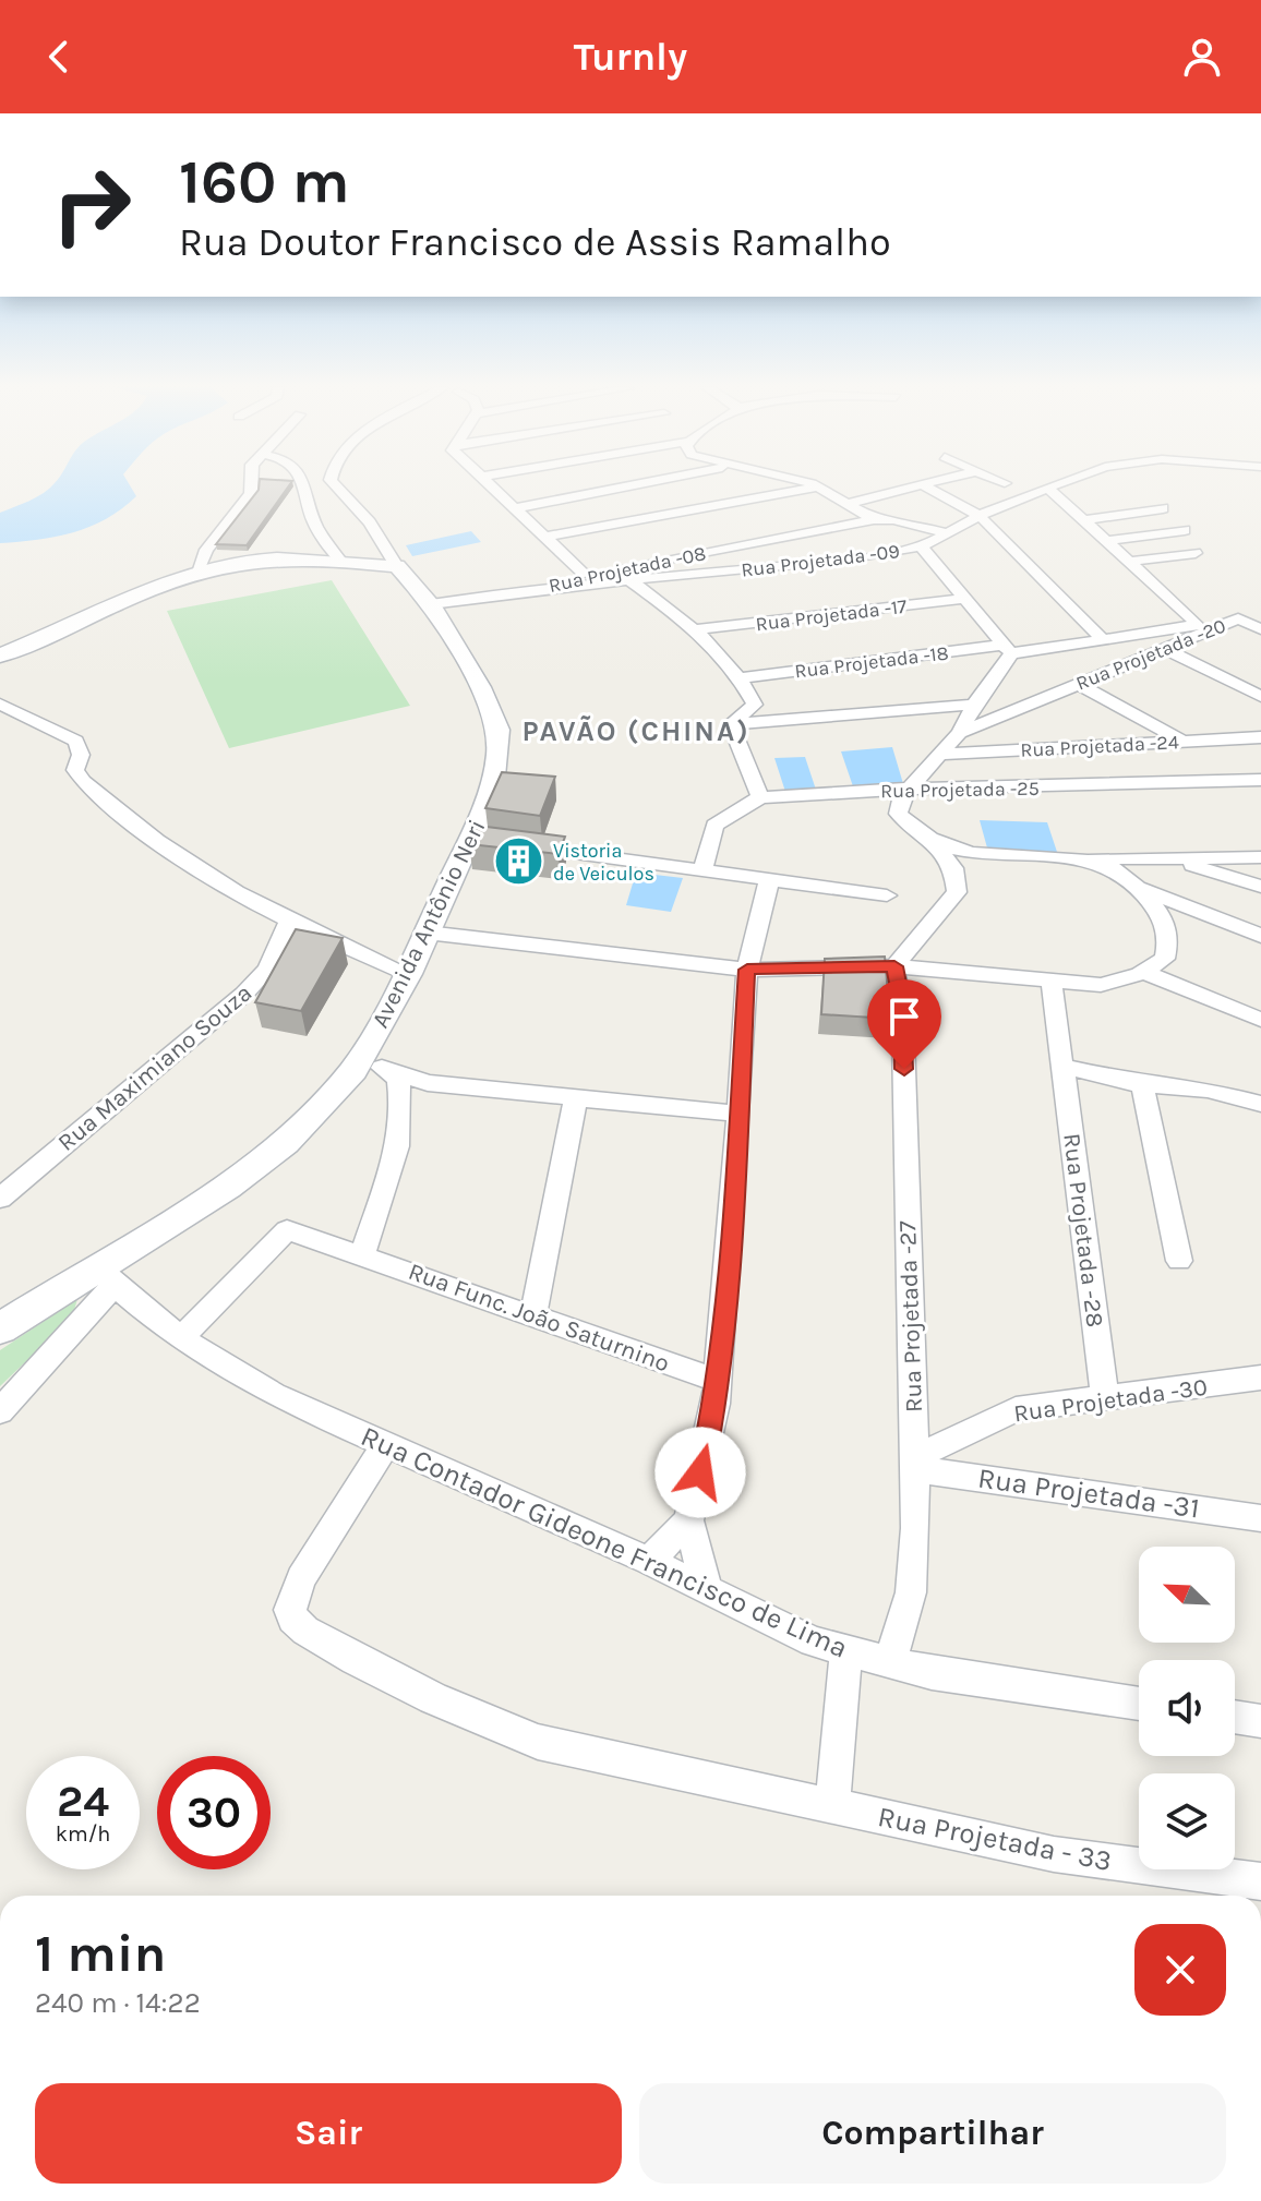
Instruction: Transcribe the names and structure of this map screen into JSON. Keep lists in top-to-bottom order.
{
  "streets": {
    "street": [
      "Rua Projetada -09",
      "Rua Projetada -08",
      "Rua Projetada -17",
      "Rua Projetada -20",
      "Rua Projetada -18",
      "Rua Projetada -24",
      "Rua Projetada -25",
      "Avenida Antônio Neri",
      "Rua Maximiano Souza",
      "Rua Projetada -28",
      "Rua Projetada -27",
      "Rua Func. João Saturnino",
      "Rua Projetada -30",
      "Rua Projetada -31",
      "Rua Contador Gideone Francisco de Lima",
      "Rua Projetada - 33"
    ]
  },
  "crossings": [
    ["Rua Projetada -09", "Rua Projetada -08"],
    ["Rua Projetada -08", "Avenida Antônio Neri"],
    ["Rua Projetada -20", "Rua Projetada -18"],
    ["Rua Projetada -20", "Rua Projetada -24"],
    ["Rua Projetada -20", "Rua Projetada -25"],
    ["Avenida Antônio Neri", "Rua Contador Gideone Francisco de Lima"],
    ["Rua Projetada -28", "Rua Projetada -30"],
    ["Rua Projetada -27", "Rua Projetada -30"],
    ["Rua Projetada -27", "Rua Projetada -31"],
    ["Rua Projetada -27", "Rua Contador Gideone Francisco de Lima"],
    ["Rua Func. João Saturnino", "Rua Contador Gideone Francisco de Lima"],
    ["Rua Projetada -30", "Rua Projetada -31"],
    ["Rua Contador Gideone Francisco de Lima", "Rua Projetada - 33"]
  ],
  "districts": ["PAVÃO (CHINA)"],
  "places": {
    "building": ["Vistoria de Veiculos"]
  },
  "north": "top left",
  "page": {
    "header": "Turnly",
    "turn": ["160 m", "Rua Doutor Francisco de Assis Ramalho"],
    "speed": "24 km/h",
    "limit": "30",
    "heading": ["1 min", "240 m · 14:22"],
    "buttons": ["Sair", "Compartilhar"]
  }
}
